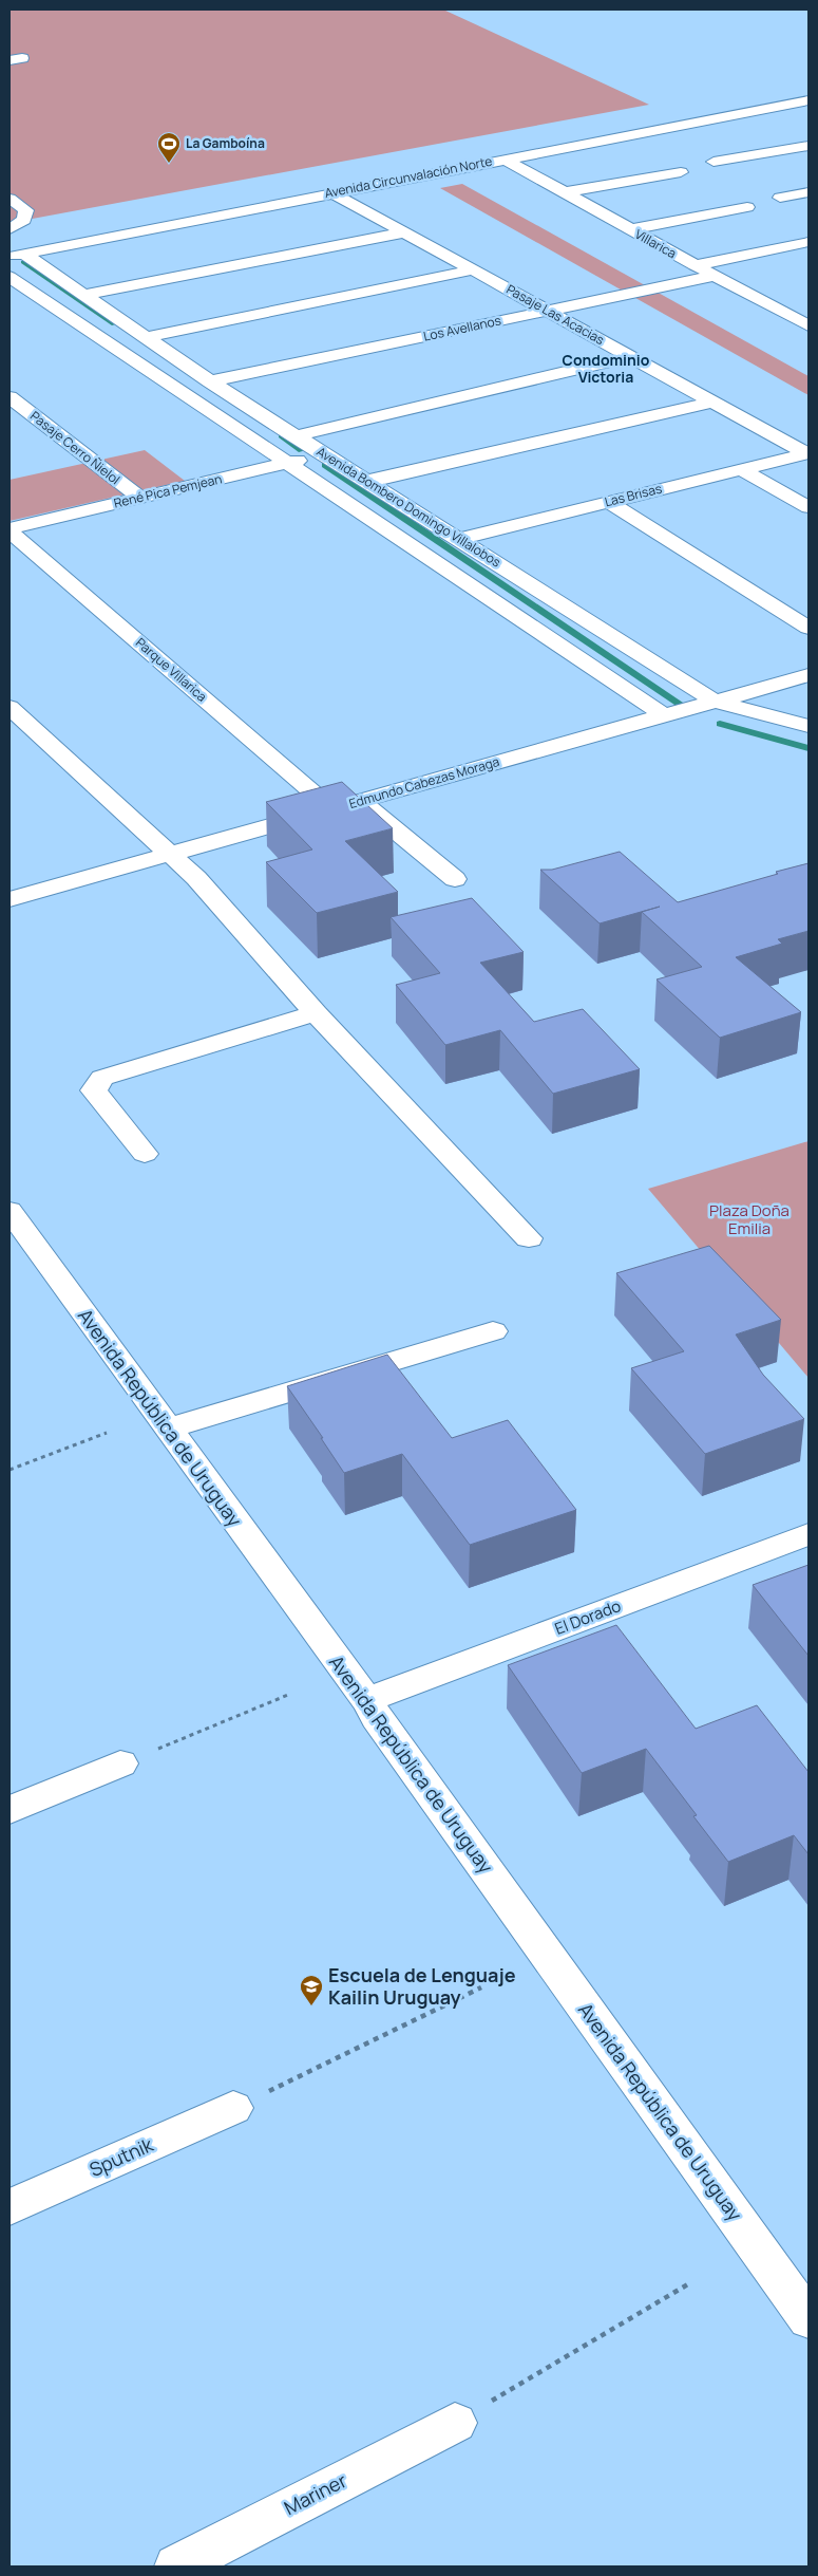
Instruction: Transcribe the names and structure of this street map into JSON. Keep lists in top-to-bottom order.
{
  "streets": {
    "street": [
      "Avenida Circunvalación Norte",
      "Villarica",
      "Pasaje Las Acacias",
      "Los Avellanos",
      "Pasaje Cerro Ñielol",
      "René Pica Pemjean",
      "Las Brisas",
      "Avenida Bombero Domingo Villalobos",
      "Parque Villarica",
      "Edmundo Cabezas Moraga",
      "Avenida República de Uruguay",
      "El Dorado",
      "Sputnik",
      "Mariner"
    ]
  },
  "crossings": [
    ["Avenida Circunvalación Norte", "Villarica"],
    ["Avenida Circunvalación Norte", "Pasaje Las Acacias"],
    ["Avenida Circunvalación Norte", "Avenida Bombero Domingo Villalobos"],
    ["Villarica", "Los Avellanos"],
    ["Pasaje Las Acacias", "Los Avellanos"],
    ["Pasaje Las Acacias", "Las Brisas"],
    ["Los Avellanos", "Avenida Bombero Domingo Villalobos"],
    ["Pasaje Cerro Ñielol", "René Pica Pemjean"],
    ["René Pica Pemjean", "Avenida Bombero Domingo Villalobos"],
    ["René Pica Pemjean", "Parque Villarica"],
    ["Las Brisas", "Avenida Bombero Domingo Villalobos"],
    ["Avenida Bombero Domingo Villalobos", "Edmundo Cabezas Moraga"],
    ["Parque Villarica", "Edmundo Cabezas Moraga"],
    ["Avenida República de Uruguay", "El Dorado"]
  ],
  "districts": ["Condominio Victoria"],
  "parks": ["Plaza Doña Emilia"],
  "places": {
    "sports": ["La Gamboína"],
    "school or university": ["Escuela de Lenguaje Kailin Uruguay"]
  }
}
